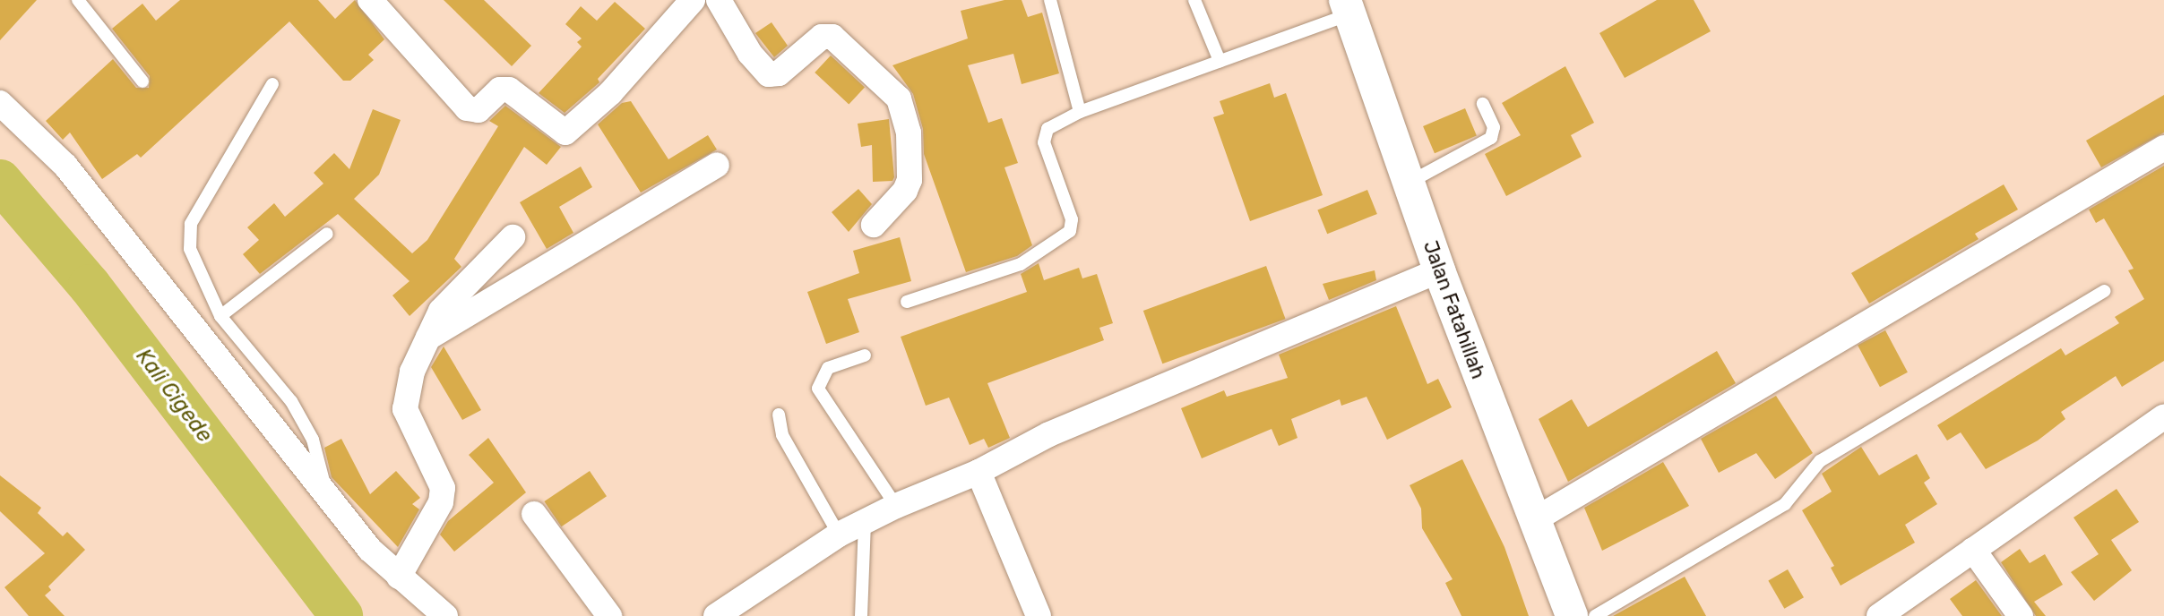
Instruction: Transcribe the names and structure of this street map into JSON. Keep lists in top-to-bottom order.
{
  "streets": {
    "street": ["Jalan Fatahillah"]
  },
  "water": ["Kali Cigede"]
}
